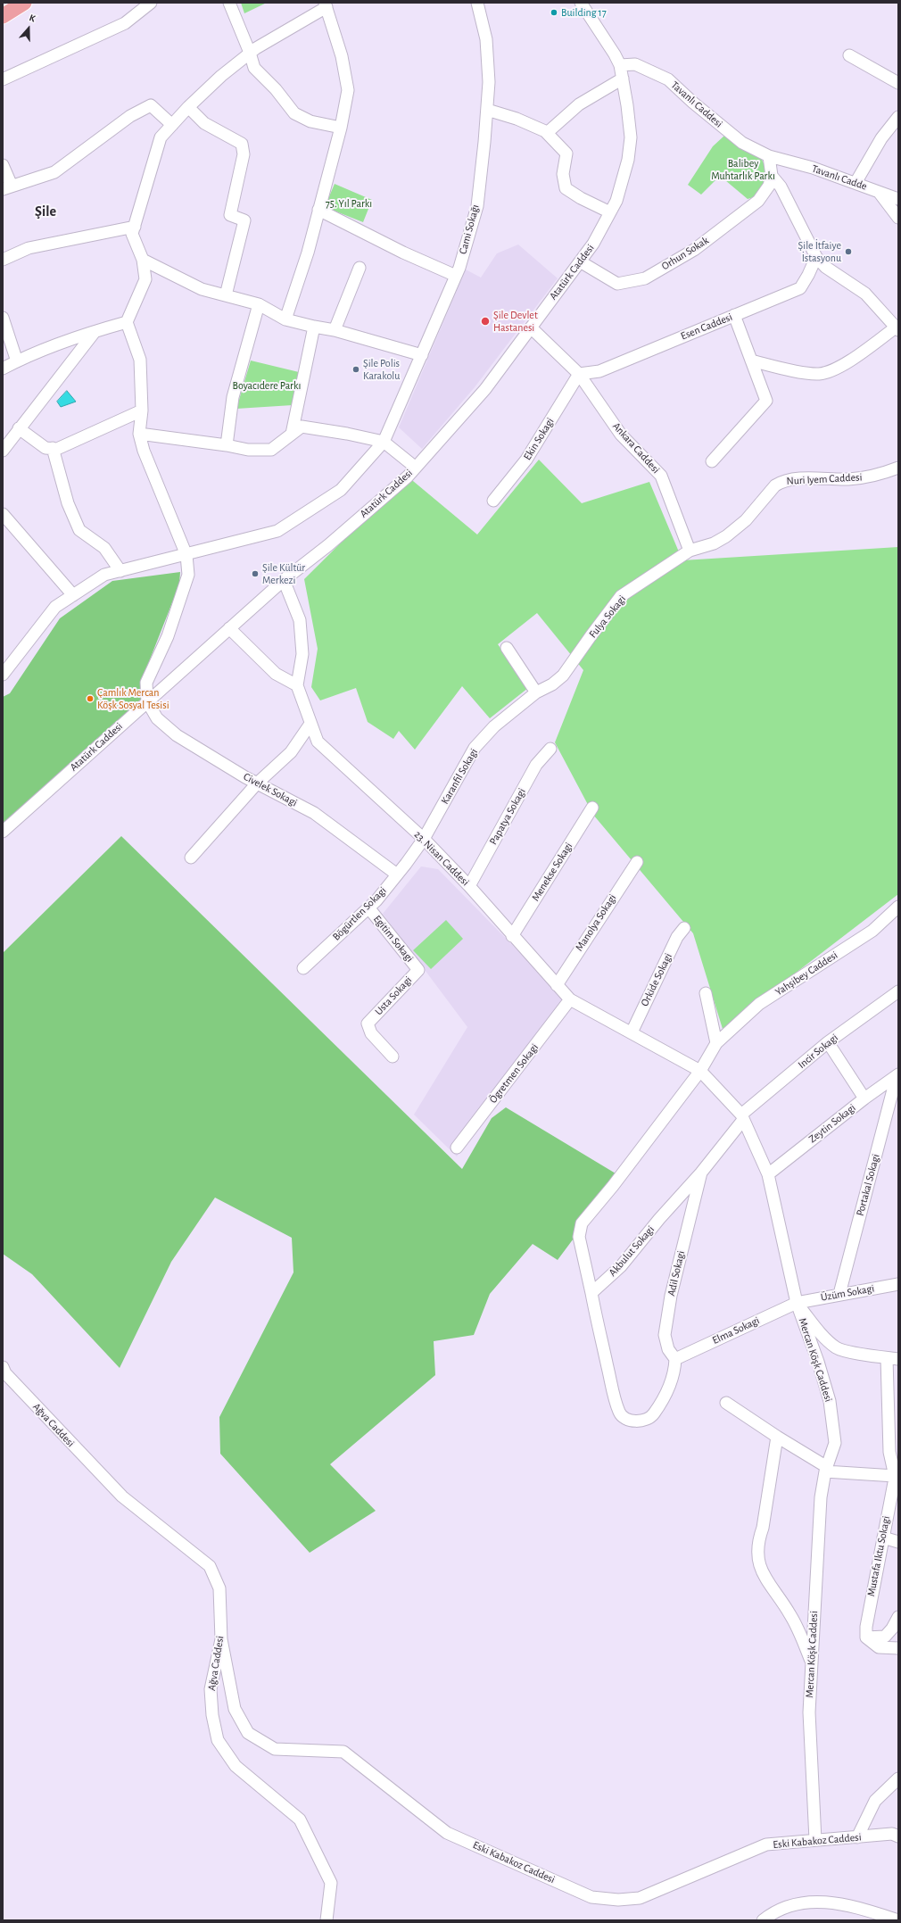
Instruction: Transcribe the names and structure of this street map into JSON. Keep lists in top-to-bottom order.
{
  "streets": {
    "street": [
      "Tavanlı Caddesi",
      "Tavanlı Cadde",
      "Cami Sokağı",
      "Orhun Sokak",
      "Atatürk Caddesi",
      "Esen Caddesi",
      "Ekin Sokagi",
      "Ankara Caddesi",
      "Nuri Iyem Caddesi",
      "Fulya Sokagi",
      "Karanfil Sokagi",
      "Civelek Sokagi",
      "Papatya Sokagi",
      "23. Nisan Caddesi",
      "Menekse Sokagi",
      "Bögürtlen Sokagi",
      "Manolya Sokagi",
      "Egitim Sokagi",
      "Yahşibey Caddesi",
      "Orkide Sokagi",
      "Usta Sokagi",
      "Incir Sokagi",
      "Ögretmen Sokagi",
      "Zeytin Sokagi",
      "Portakal Sokagi",
      "Akbulut Sokagi",
      "Adil Sokagi",
      "Üzüm Sokagi",
      "Elma Sokagi",
      "Mercan Köşk Caddesi",
      "Ağva Caddesi",
      "Mustafa Iktu Sokagi",
      "Eski Kabakoz Caddesi"
    ]
  },
  "crossings": [
    ["Tavanlı Caddesi", "Tavanlı Cadde"],
    ["Tavanlı Caddesi", "Atatürk Caddesi"],
    ["Orhun Sokak", "Atatürk Caddesi"],
    ["Atatürk Caddesi", "Ankara Caddesi"],
    ["Atatürk Caddesi", "Civelek Sokagi"],
    ["Atatürk Caddesi", "23. Nisan Caddesi"],
    ["Esen Caddesi", "Ekin Sokagi"],
    ["Esen Caddesi", "Ankara Caddesi"],
    ["Ekin Sokagi", "Ankara Caddesi"],
    ["Ankara Caddesi", "Nuri Iyem Caddesi"],
    ["Ankara Caddesi", "Fulya Sokagi"],
    ["Nuri Iyem Caddesi", "Fulya Sokagi"],
    ["Fulya Sokagi", "Karanfil Sokagi"],
    ["Karanfil Sokagi", "23. Nisan Caddesi"],
    ["Karanfil Sokagi", "Bögürtlen Sokagi"],
    ["Civelek Sokagi", "Bögürtlen Sokagi"],
    ["Papatya Sokagi", "23. Nisan Caddesi"],
    ["23. Nisan Caddesi", "Menekse Sokagi"],
    ["23. Nisan Caddesi", "Bögürtlen Sokagi"],
    ["23. Nisan Caddesi", "Manolya Sokagi"],
    ["23. Nisan Caddesi", "Orkide Sokagi"],
    ["23. Nisan Caddesi", "Ögretmen Sokagi"],
    ["23. Nisan Caddesi", "Mercan Köşk Caddesi"],
    ["Bögürtlen Sokagi", "Egitim Sokagi"],
    ["Egitim Sokagi", "Usta Sokagi"],
    ["Incir Sokagi", "Akbulut Sokagi"],
    ["Incir Sokagi", "Mercan Köşk Caddesi"],
    ["Zeytin Sokagi", "Portakal Sokagi"],
    ["Zeytin Sokagi", "Mercan Köşk Caddesi"],
    ["Portakal Sokagi", "Üzüm Sokagi"],
    ["Akbulut Sokagi", "Adil Sokagi"],
    ["Akbulut Sokagi", "Mercan Köşk Caddesi"],
    ["Adil Sokagi", "Elma Sokagi"],
    ["Üzüm Sokagi", "Elma Sokagi"],
    ["Üzüm Sokagi", "Mercan Köşk Caddesi"],
    ["Elma Sokagi", "Mercan Köşk Caddesi"],
    ["Mercan Köşk Caddesi", "Eski Kabakoz Caddesi"],
    ["Ağva Caddesi", "Eski Kabakoz Caddesi"]
  ],
  "districts": ["Şile"],
  "parks": ["Balibey Muhtarlık Parkı", "75. Yıl Parkı", "Boyacıdere Parkı"],
  "places": [
    "Building 17",
    "Şile İtfaiye İstasyonu",
    "Şile Devlet Hastanesi",
    "Şile Polis Karakolu",
    "Şile Kültür Merkezi",
    "Çamlık Mercan Köşk Sosyal Tesisi"
  ],
  "north": "top"
}
